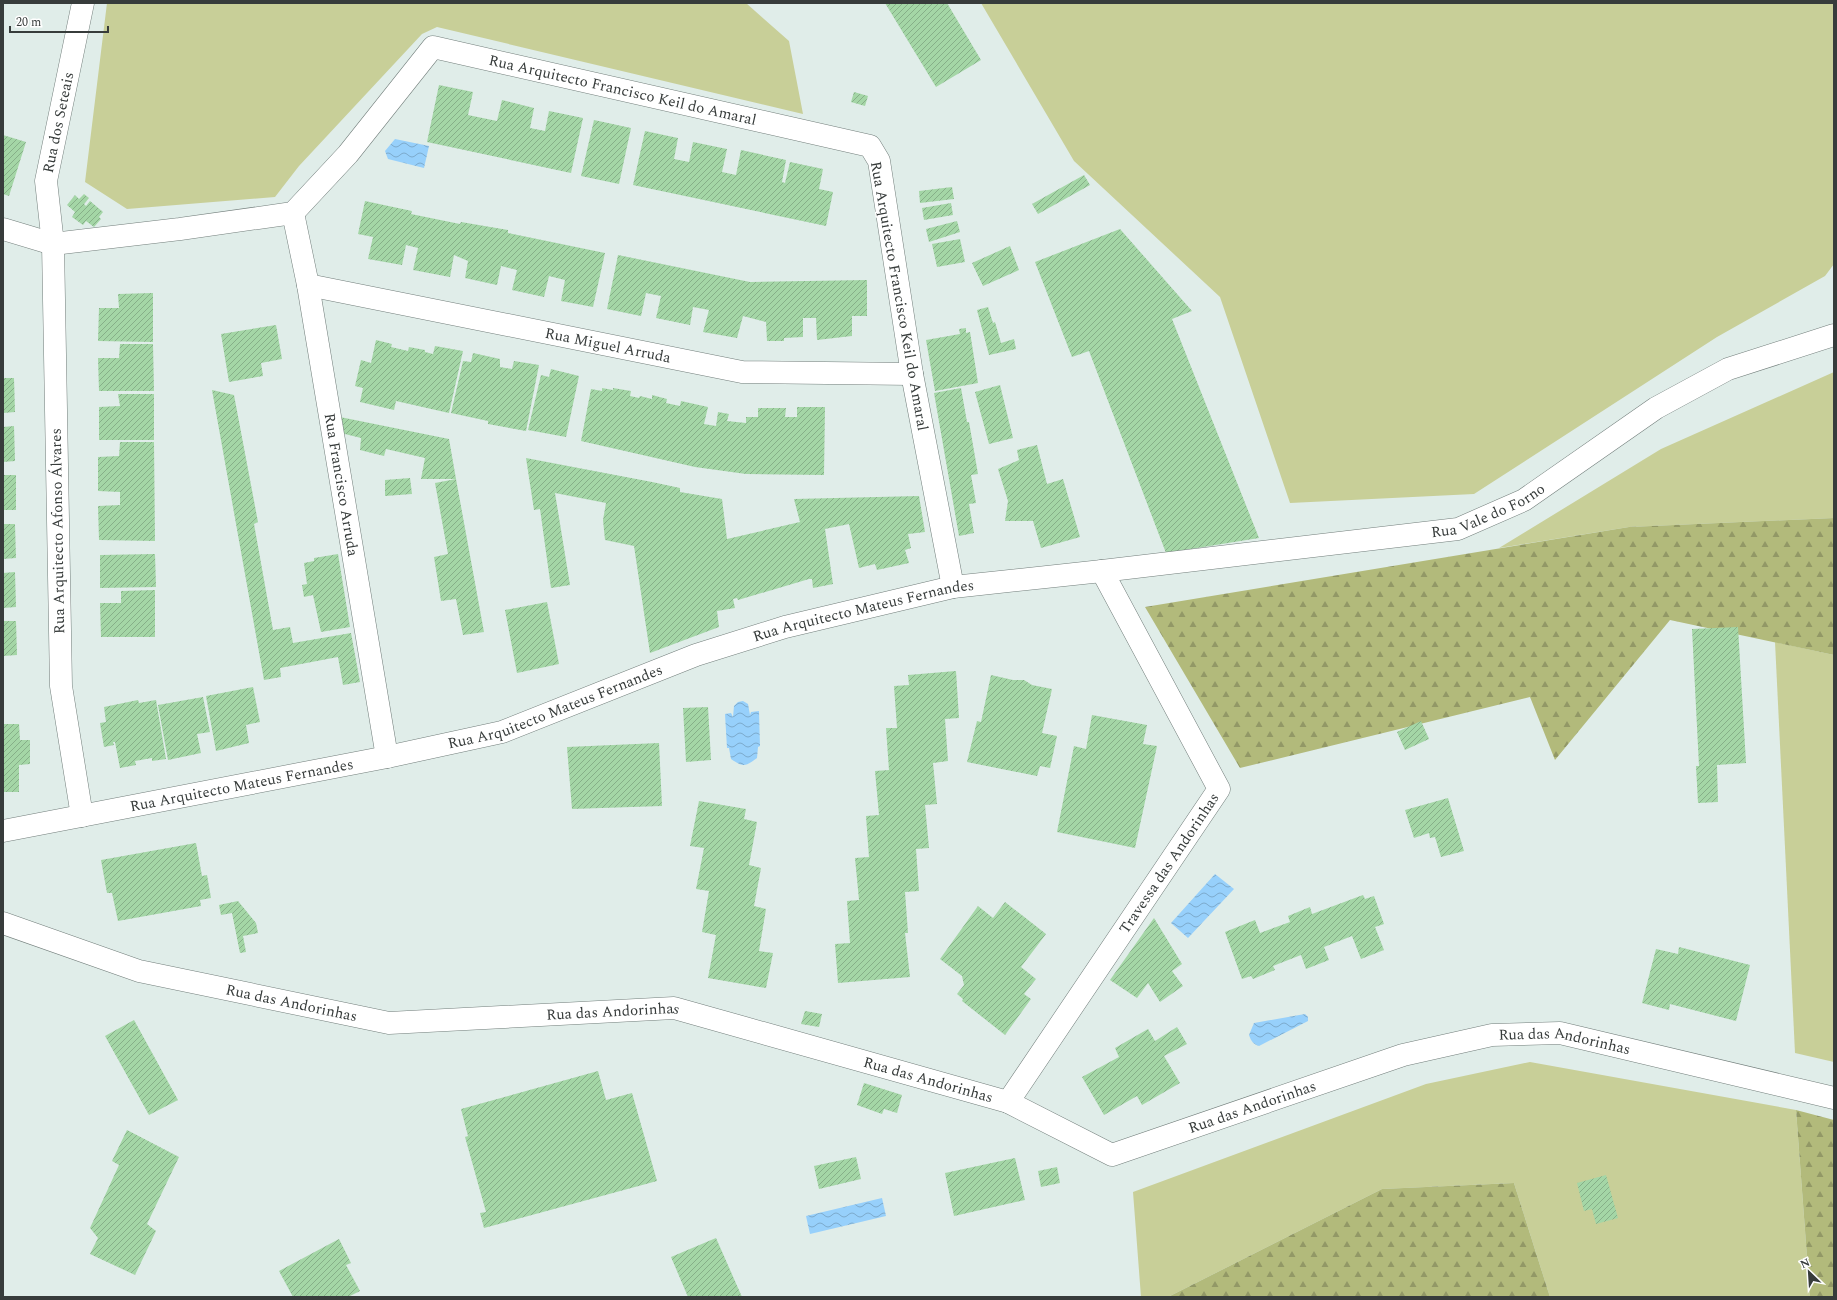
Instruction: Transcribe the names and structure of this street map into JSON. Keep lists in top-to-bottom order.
{
  "streets": {
    "street": [
      "Rua Arquitecto Francisco Keil do Amaral",
      "Rua dos Seteais",
      "Rua Miguel Arruda",
      "Rua Francisco Arruda",
      "Rua Vale do Forno",
      "Rua Arquitecto Afonso Álvares",
      "Rua Arquitecto Mateus Fernandes",
      "Travessa das Andorinhas",
      "Rua das Andorinhas"
    ]
  },
  "crossings": [
    ["Rua Arquitecto Francisco Keil do Amaral", "Rua Miguel Arruda"],
    ["Rua Arquitecto Francisco Keil do Amaral", "Rua Francisco Arruda"],
    ["Rua Arquitecto Francisco Keil do Amaral", "Rua Arquitecto Mateus Fernandes"],
    ["Rua dos Seteais", "Rua Arquitecto Afonso Álvares"],
    ["Rua Miguel Arruda", "Rua Francisco Arruda"],
    ["Rua Francisco Arruda", "Rua Arquitecto Mateus Fernandes"],
    ["Rua Vale do Forno", "Rua Arquitecto Mateus Fernandes"],
    ["Rua Vale do Forno", "Travessa das Andorinhas"],
    ["Rua Arquitecto Afonso Álvares", "Rua Arquitecto Mateus Fernandes"],
    ["Rua Arquitecto Mateus Fernandes", "Travessa das Andorinhas"],
    ["Travessa das Andorinhas", "Rua das Andorinhas"]
  ],
  "scale_bar": "20 m",
  "north": "top left"
}
